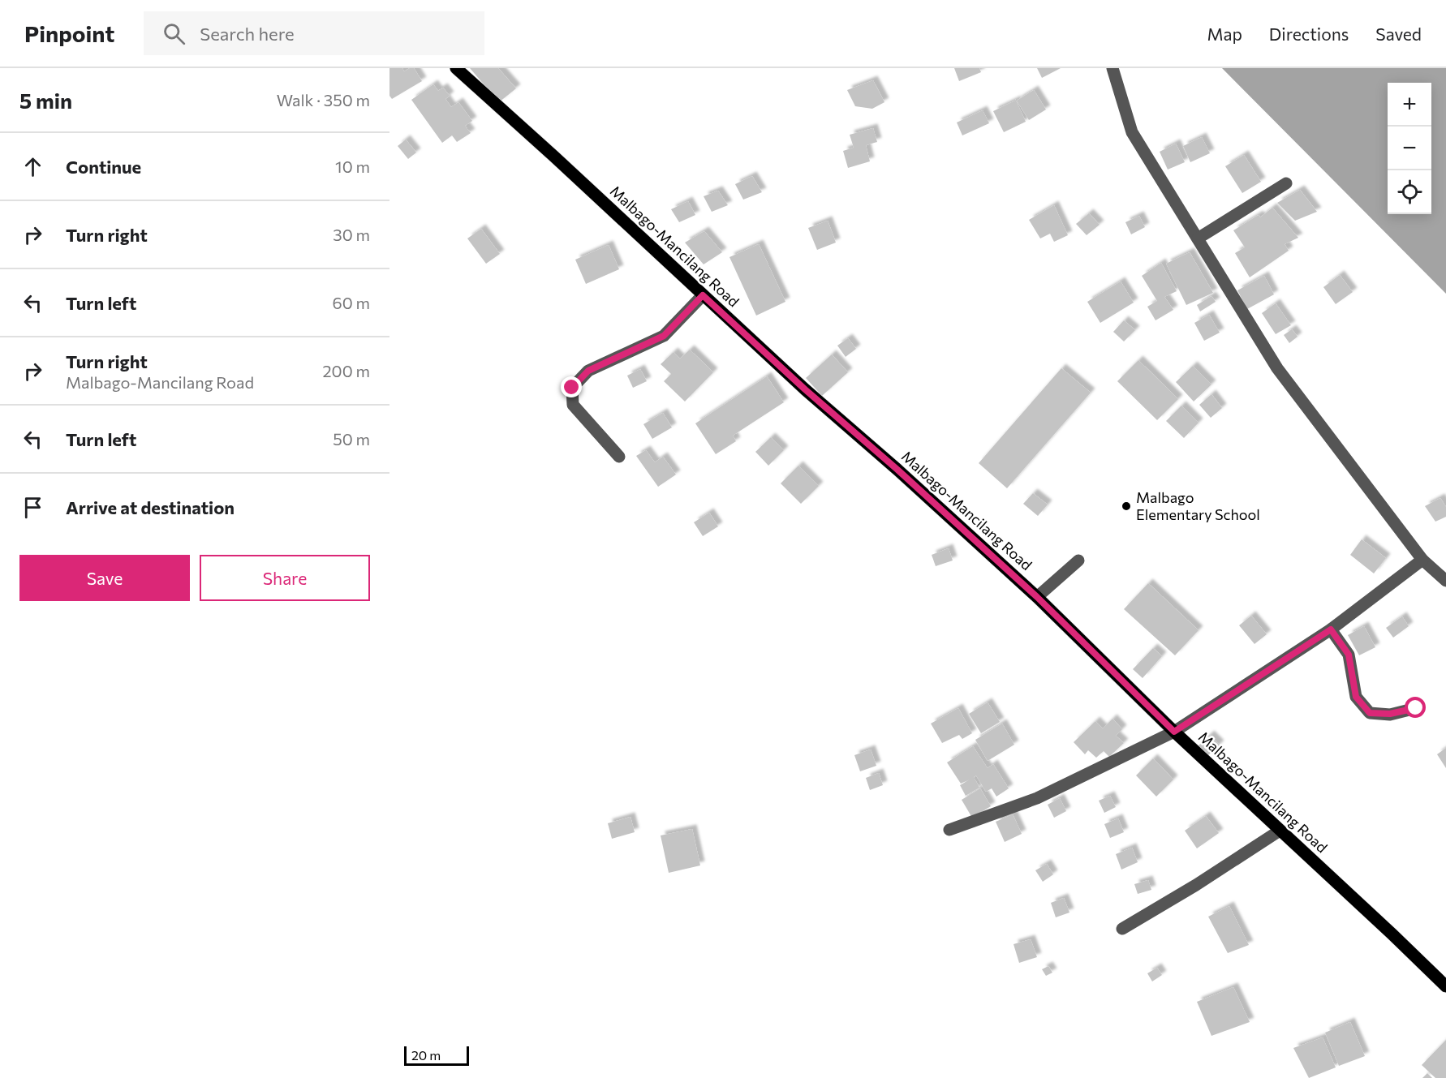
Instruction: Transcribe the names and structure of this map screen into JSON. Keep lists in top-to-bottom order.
{
  "streets": {
    "main road": ["Malbago-Mancilang Road"]
  },
  "places": ["Malbago Elementary School"],
  "scale_bar": "20 m",
  "page": {
    "header": "Pinpoint",
    "search": "Search here",
    "nav": ["Map", "Directions", "Saved"],
    "heading": ["5 min", "Walk · 350 m"],
    "map_buttons": ["+", "−"],
    "list": [
      ["Continue", "10 m"],
      ["Turn right", "30 m"],
      ["Turn left", "60 m"],
      ["Turn right", "Malbago-Mancilang Road", "200 m"],
      ["Turn left", "50 m"],
      "Arrive at destination"
    ],
    "buttons": ["Save", "Share"],
    "scale": "20 m"
  }
}
